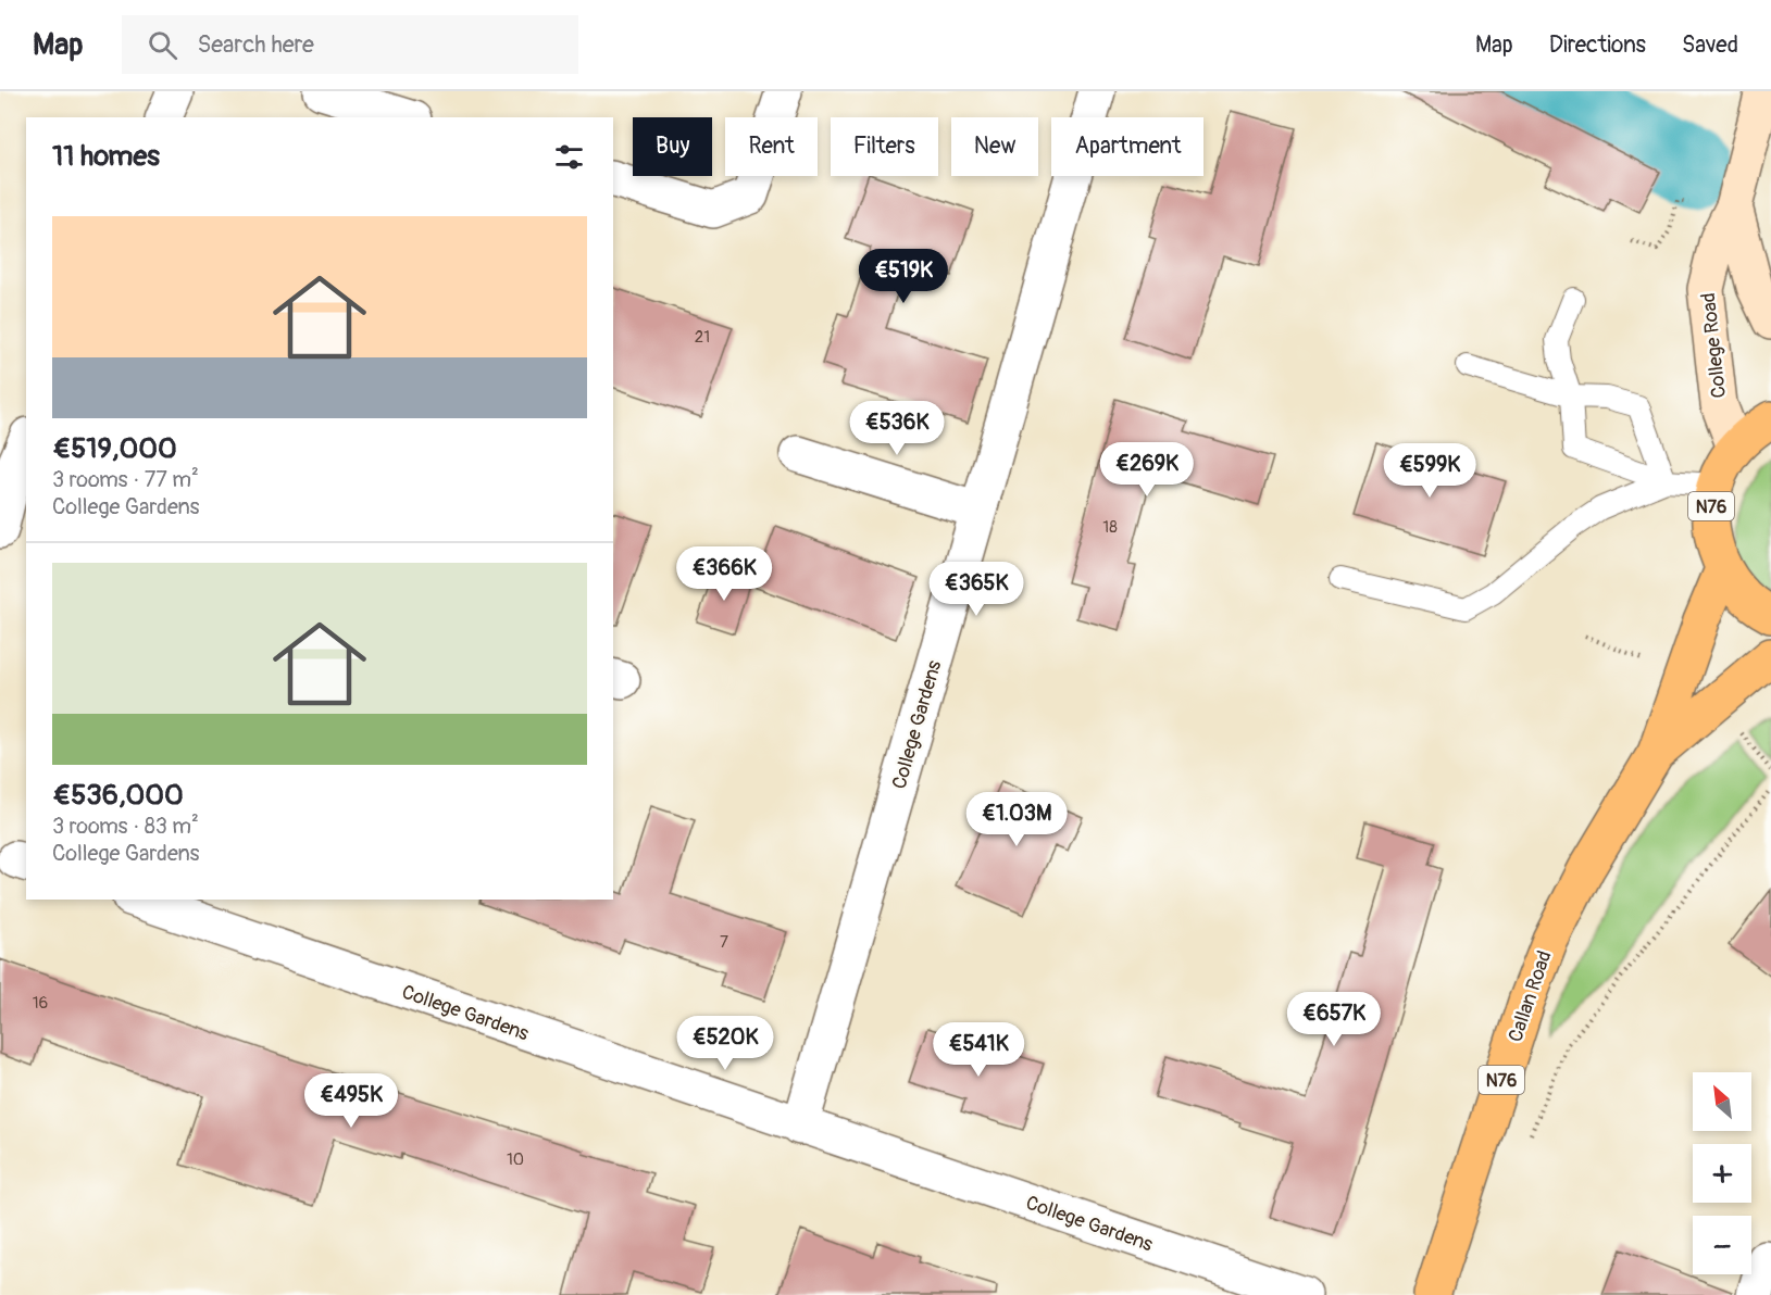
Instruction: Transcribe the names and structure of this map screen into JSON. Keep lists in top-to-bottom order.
{
  "streets": {
    "main road": ["College Road", "N76", "Callan Road"],
    "street": ["College Gardens"]
  },
  "crossings": [
    ["College Road", "N76"],
    ["N76", "Callan Road"]
  ],
  "house_numbers": [
    "21",
    "18",
    "7",
    "16",
    "10"
  ],
  "north": "top left",
  "page": {
    "header": "Map",
    "search": "Search here",
    "nav": ["Map", "Directions", "Saved"],
    "chip": [
      "Buy",
      "Rent",
      "Filters",
      "New",
      "Apartment"
    ],
    "heading": "11 homes",
    "list": [
      {
        "name": "€519,000",
        "note": "3 rooms · 77 m² · College Gardens"
      },
      {
        "name": "€536,000",
        "note": "3 rooms · 83 m² · College Gardens"
      }
    ],
    "price": [
      "€519K",
      "€536K",
      "€269K",
      "€599K",
      "€366K",
      "€365K",
      "€1.03M",
      "€657K",
      "€520K",
      "€541K",
      "€495K"
    ],
    "map_buttons": ["+", "−"]
  }
}
